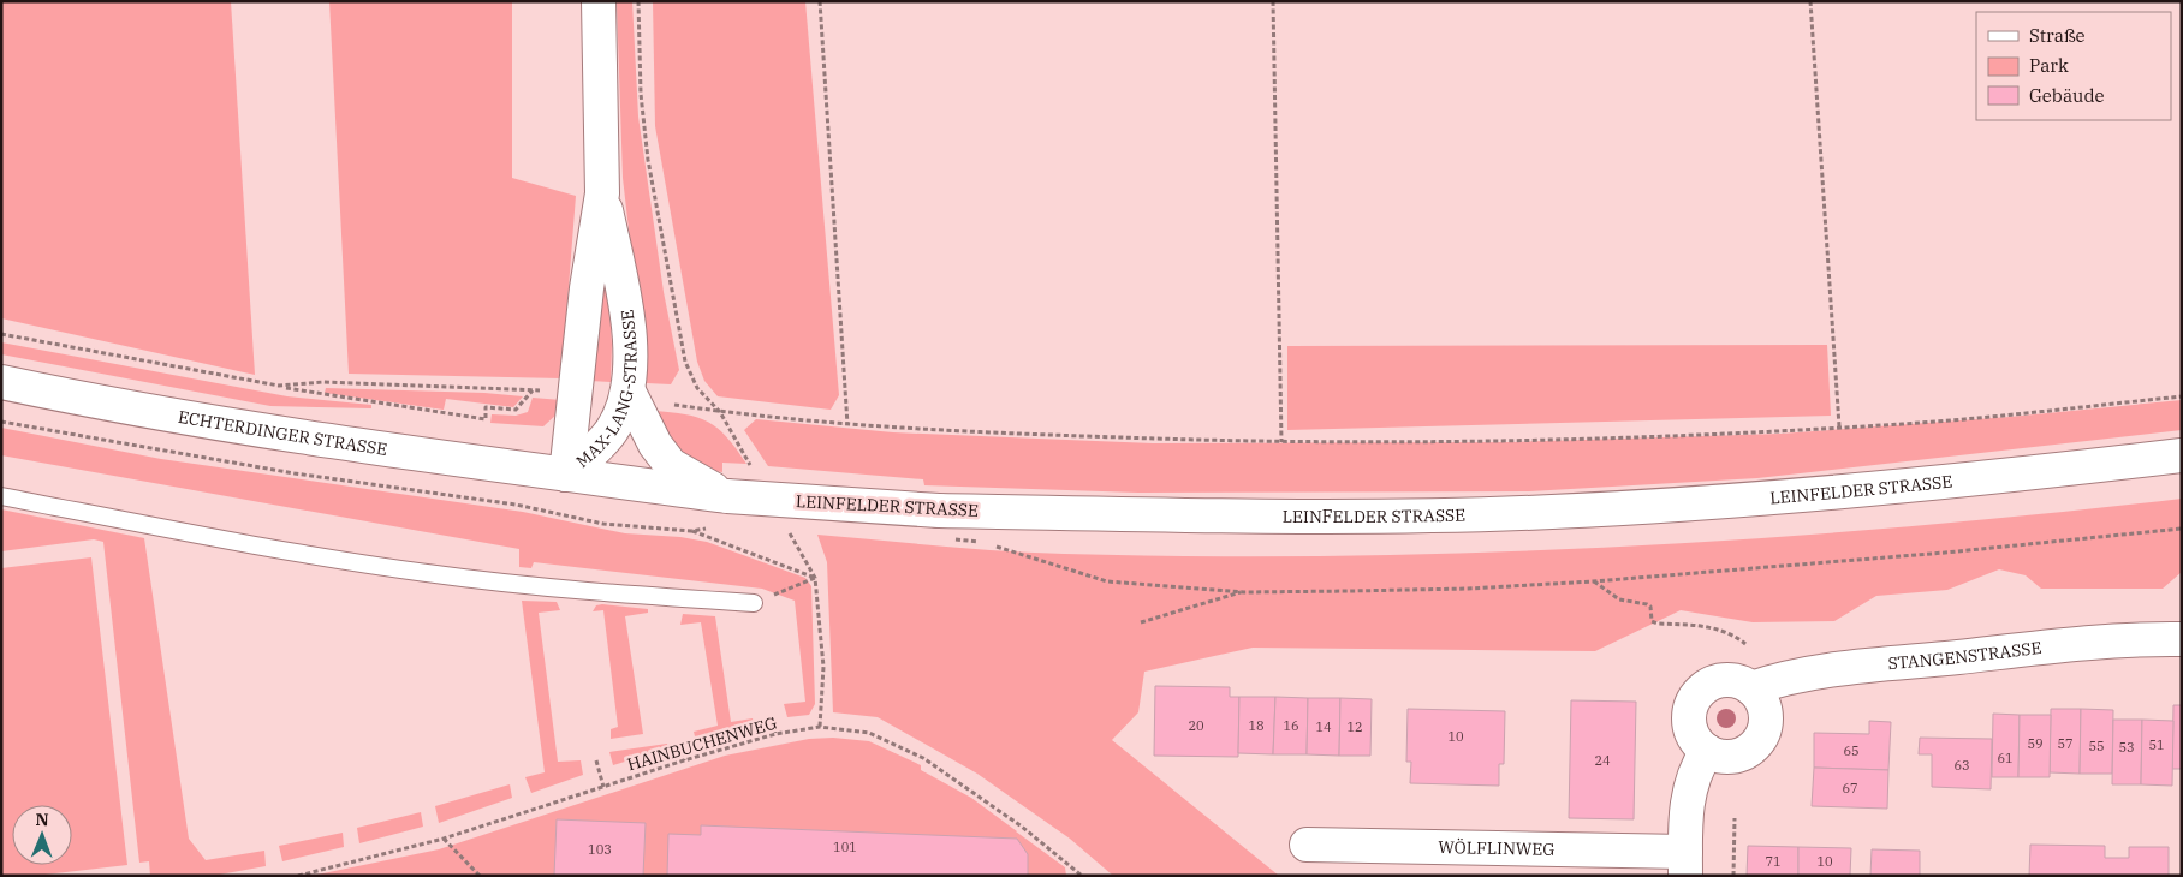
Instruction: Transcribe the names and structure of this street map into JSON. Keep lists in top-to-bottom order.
{
  "streets": {
    "main road": [
      "MAX-LANG-STRASSE",
      "ECHTERDINGER STRASSE",
      "LEINFELDER STRASSE",
      "STANGENSTRASSE",
      "WÖLFLINWEG"
    ],
    "path": ["HAINBUCHENWEG"]
  },
  "crossings": [
    ["MAX-LANG-STRASSE", "ECHTERDINGER STRASSE"],
    ["MAX-LANG-STRASSE", "LEINFELDER STRASSE"],
    ["ECHTERDINGER STRASSE", "LEINFELDER STRASSE"]
  ],
  "house_numbers": [
    "20",
    "18",
    "16",
    "14",
    "12",
    "10",
    "59",
    "57",
    "51",
    "55",
    "53",
    "65",
    "61",
    "24",
    "63",
    "67",
    "101",
    "103",
    "71",
    "10"
  ],
  "legend": ["Straße", "Park", "Gebäude"],
  "north": "top"
}
